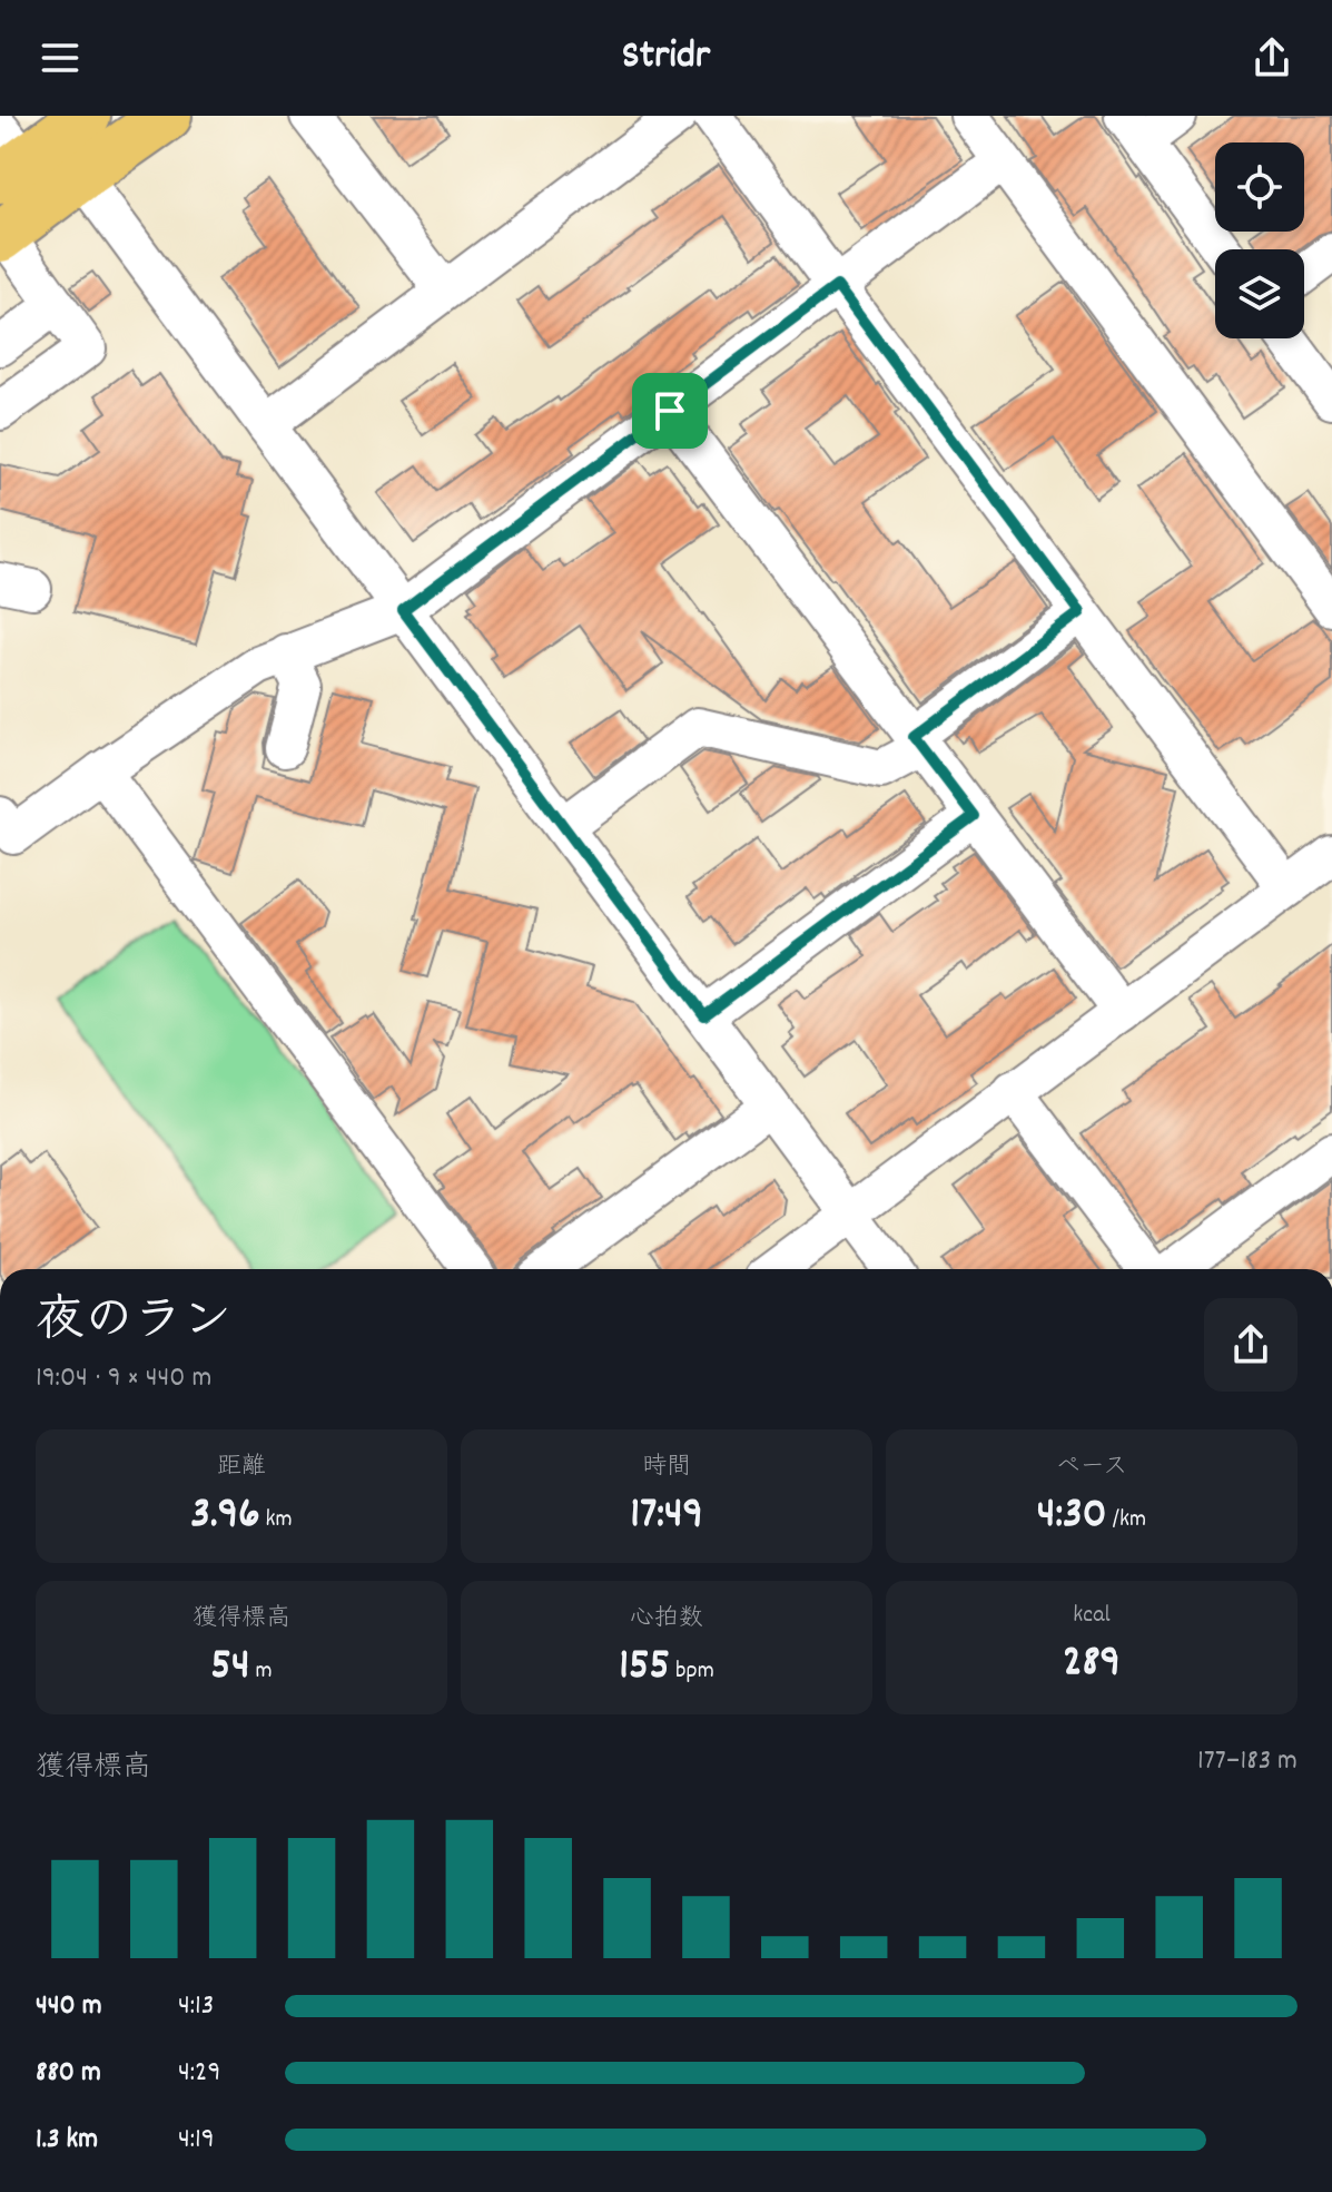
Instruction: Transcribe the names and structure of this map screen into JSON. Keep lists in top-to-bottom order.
{
  "page": {
    "header": "Stridr",
    "heading": ["夜のラン", "19:04 · 9 × 440 m"],
    "stats": [
      ["距離", "3.96 km"],
      ["時間", "17:49"],
      ["ペース", "4:30 /km"],
      ["獲得標高", "54 m"],
      ["心拍数", "155 bpm"],
      ["kcal", "289"]
    ],
    "chart": ["獲得標高", "177–183 m"],
    "list": [
      {
        "name": "440 m",
        "note": "4:13"
      },
      {
        "name": "880 m",
        "note": "4:29"
      },
      {
        "name": "1.3 km",
        "note": "4:19"
      }
    ]
  }
}
